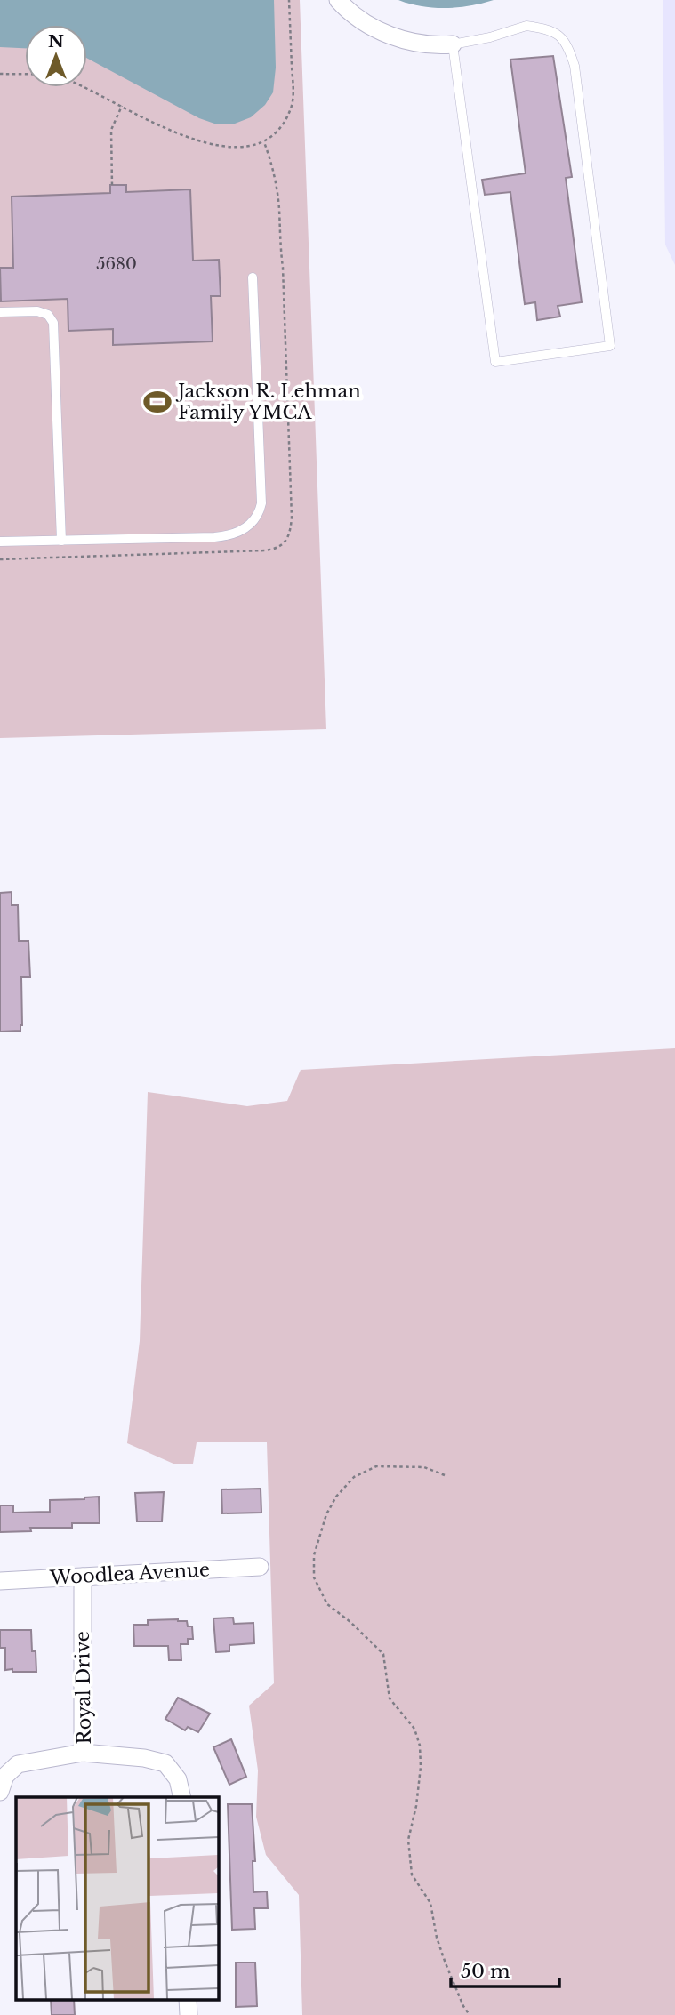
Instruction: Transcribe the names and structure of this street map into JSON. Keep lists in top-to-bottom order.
{
  "streets": {
    "street": ["Woodlea Avenue", "Royal Drive"]
  },
  "crossings": [
    ["Woodlea Avenue", "Royal Drive"]
  ],
  "places": {
    "sports": ["Jackson R. Lehman Family YMCA"]
  },
  "house_numbers": ["5680"],
  "scale_bar": "50 m",
  "north": "top"
}
